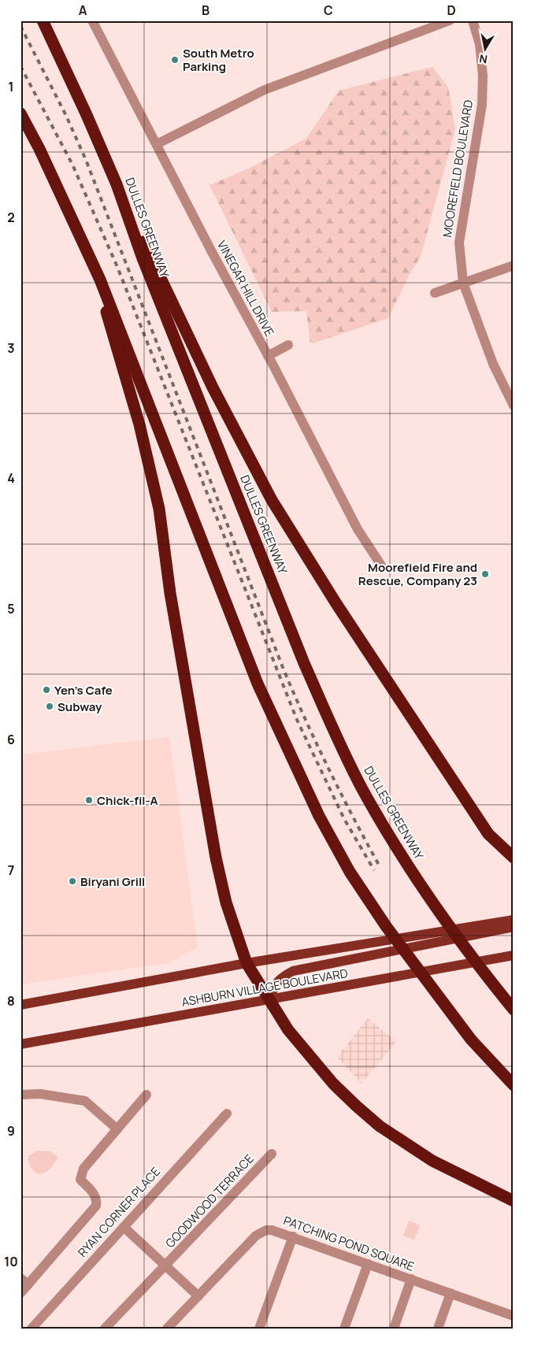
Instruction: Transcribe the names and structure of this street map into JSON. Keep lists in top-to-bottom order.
{
  "streets": {
    "highway": ["DULLES GREENWAY"],
    "main road": ["ASHBURN VILLAGE BOULEVARD"],
    "street": [
      "MOOREFIELD BOULEVARD",
      "VINEGAR HILL DRIVE",
      "GOODWOOD TERRACE",
      "RYAN CORNER PLACE",
      "PATCHING POND SQUARE"
    ]
  },
  "places": [
    "South Metro Parking",
    "Moorefield Fire and Rescue, Company 23",
    "Yen's Cafe",
    "Subway",
    "Chick-fil-A",
    "Biryani Grill"
  ],
  "north": "bottom",
  "grid": {
    "columns": [
      "A",
      "B",
      "C",
      "D"
    ],
    "rows": [
      "1",
      "2",
      "3",
      "4",
      "5",
      "6",
      "7",
      "8",
      "9",
      "10"
    ]
  }
}
